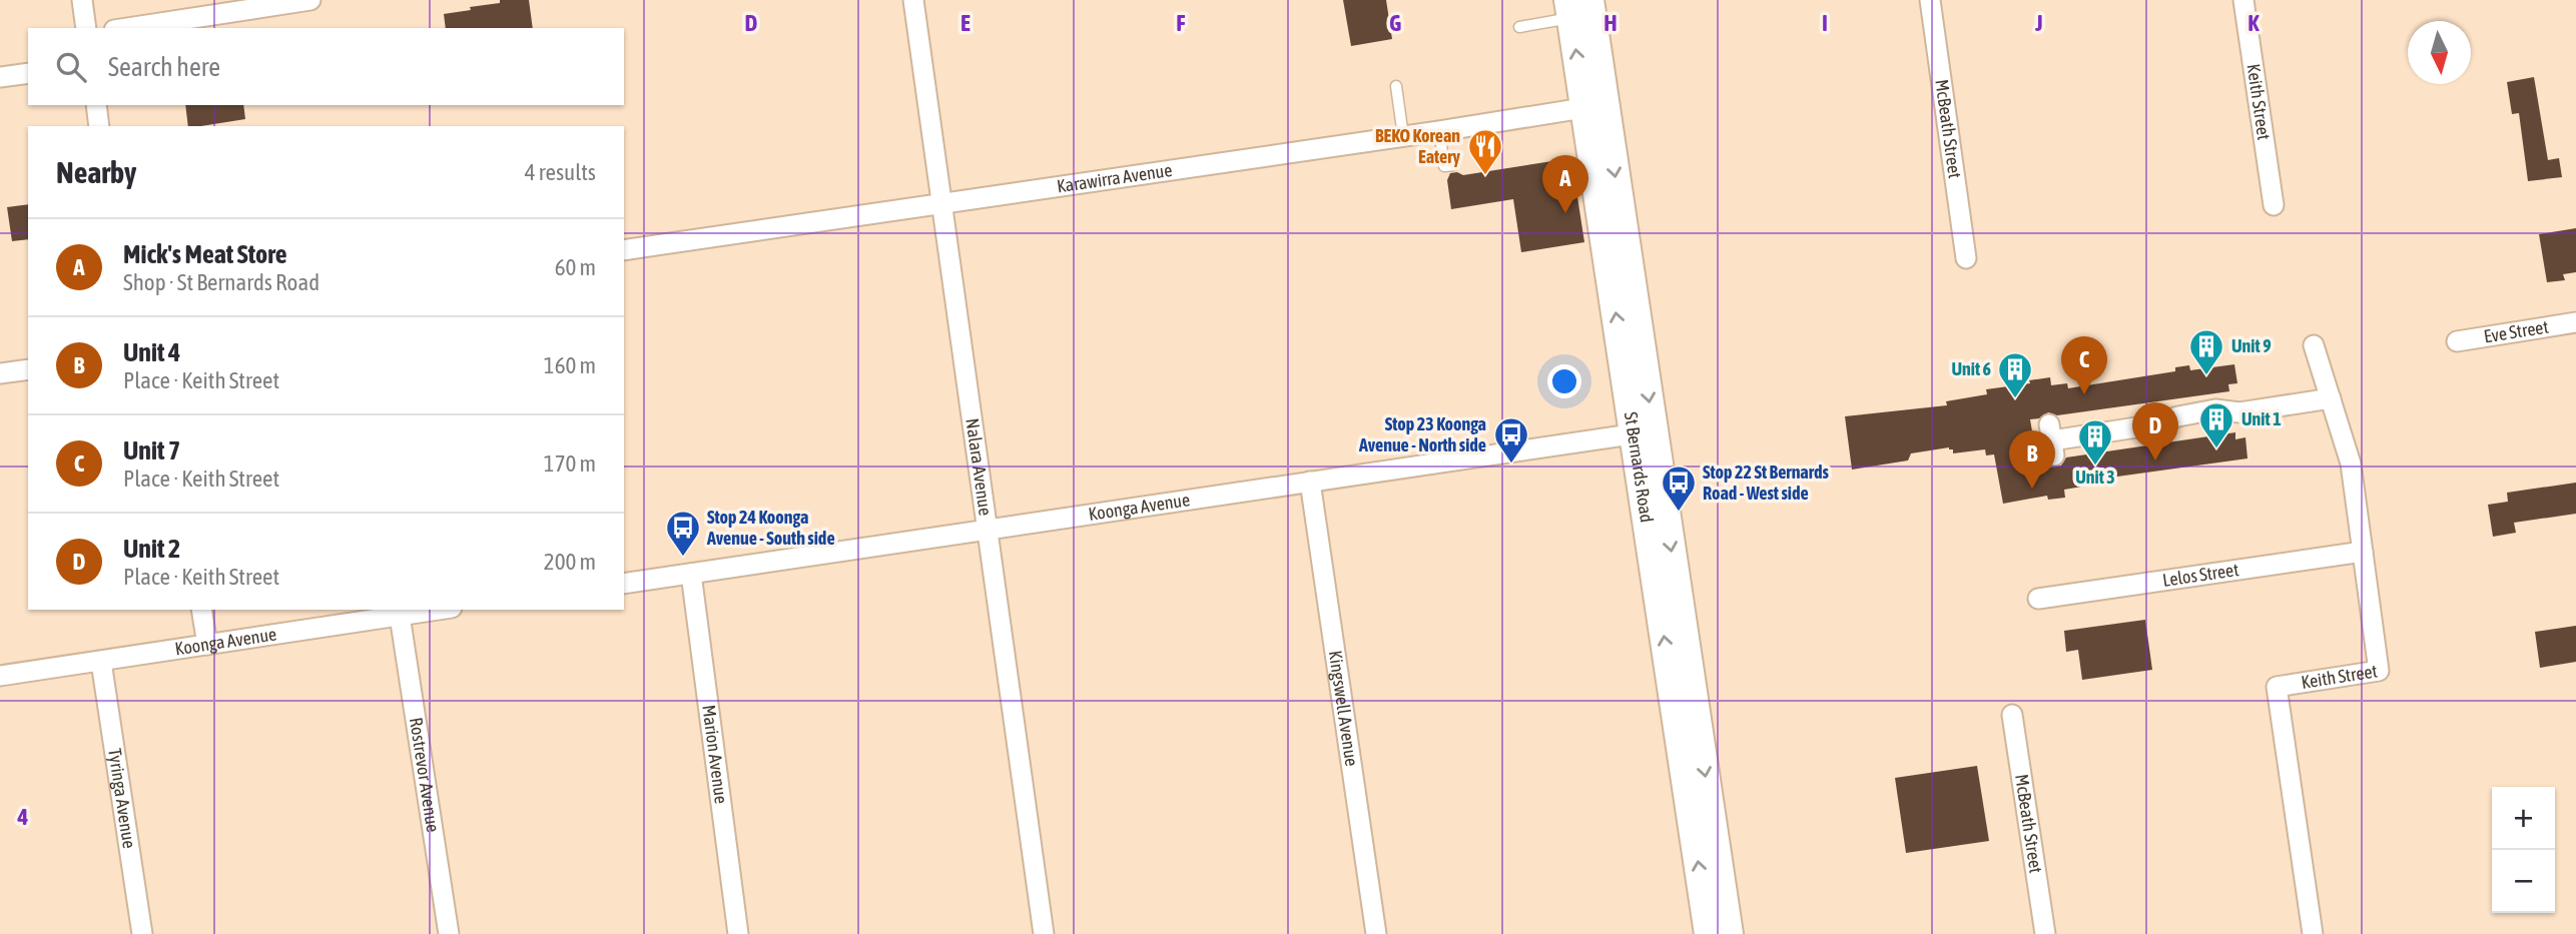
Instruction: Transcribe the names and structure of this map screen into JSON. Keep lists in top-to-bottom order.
{
  "streets": {
    "main road": ["St Bernards Road"],
    "street": [
      "Keith Street",
      "McBeath Street",
      "Karawirra Avenue",
      "Eve Street",
      "Nalara Avenue",
      "Koonga Avenue",
      "Lelos Street",
      "Kingswell Avenue",
      "Marion Avenue",
      "Rostrevor Avenue",
      "Tyringa Avenue"
    ]
  },
  "crossings": [
    ["Keith Street", "Lelos Street"],
    ["Karawirra Avenue", "St Bernards Road"],
    ["Karawirra Avenue", "Nalara Avenue"],
    ["St Bernards Road", "Koonga Avenue"],
    ["Nalara Avenue", "Koonga Avenue"],
    ["Koonga Avenue", "Kingswell Avenue"],
    ["Koonga Avenue", "Marion Avenue"],
    ["Koonga Avenue", "Rostrevor Avenue"],
    ["Koonga Avenue", "Tyringa Avenue"]
  ],
  "places": {
    "restaurant": ["BEKO Korean Eatery"],
    "building": [
      "Unit 9",
      "Unit 6",
      "Unit 1",
      "Unit 3"
    ],
    "bus stop": ["Stop 23 Koonga Avenue - North side", "Stop 22 St Bernards Road - West side", "Stop 24 Koonga Avenue - South side"]
  },
  "north": "bottom",
  "page": {
    "search": "Search here",
    "heading": ["Nearby", "4 results"],
    "pins": [
      "A",
      "C",
      "D",
      "B"
    ],
    "list": [
      {
        "mark": "A",
        "name": "Mick's Meat Store",
        "note": "Shop · St Bernards Road",
        "value": "60 m"
      },
      {
        "mark": "B",
        "name": "Unit 4",
        "note": "Place · Keith Street",
        "value": "160 m"
      },
      {
        "mark": "C",
        "name": "Unit 7",
        "note": "Place · Keith Street",
        "value": "170 m"
      },
      {
        "mark": "D",
        "name": "Unit 2",
        "note": "Place · Keith Street",
        "value": "200 m"
      }
    ],
    "map_buttons": ["+", "−"]
  },
  "grid": {
    "columns": [
      "D",
      "E",
      "F",
      "G",
      "H",
      "I",
      "J",
      "K"
    ],
    "rows": ["4"]
  }
}
